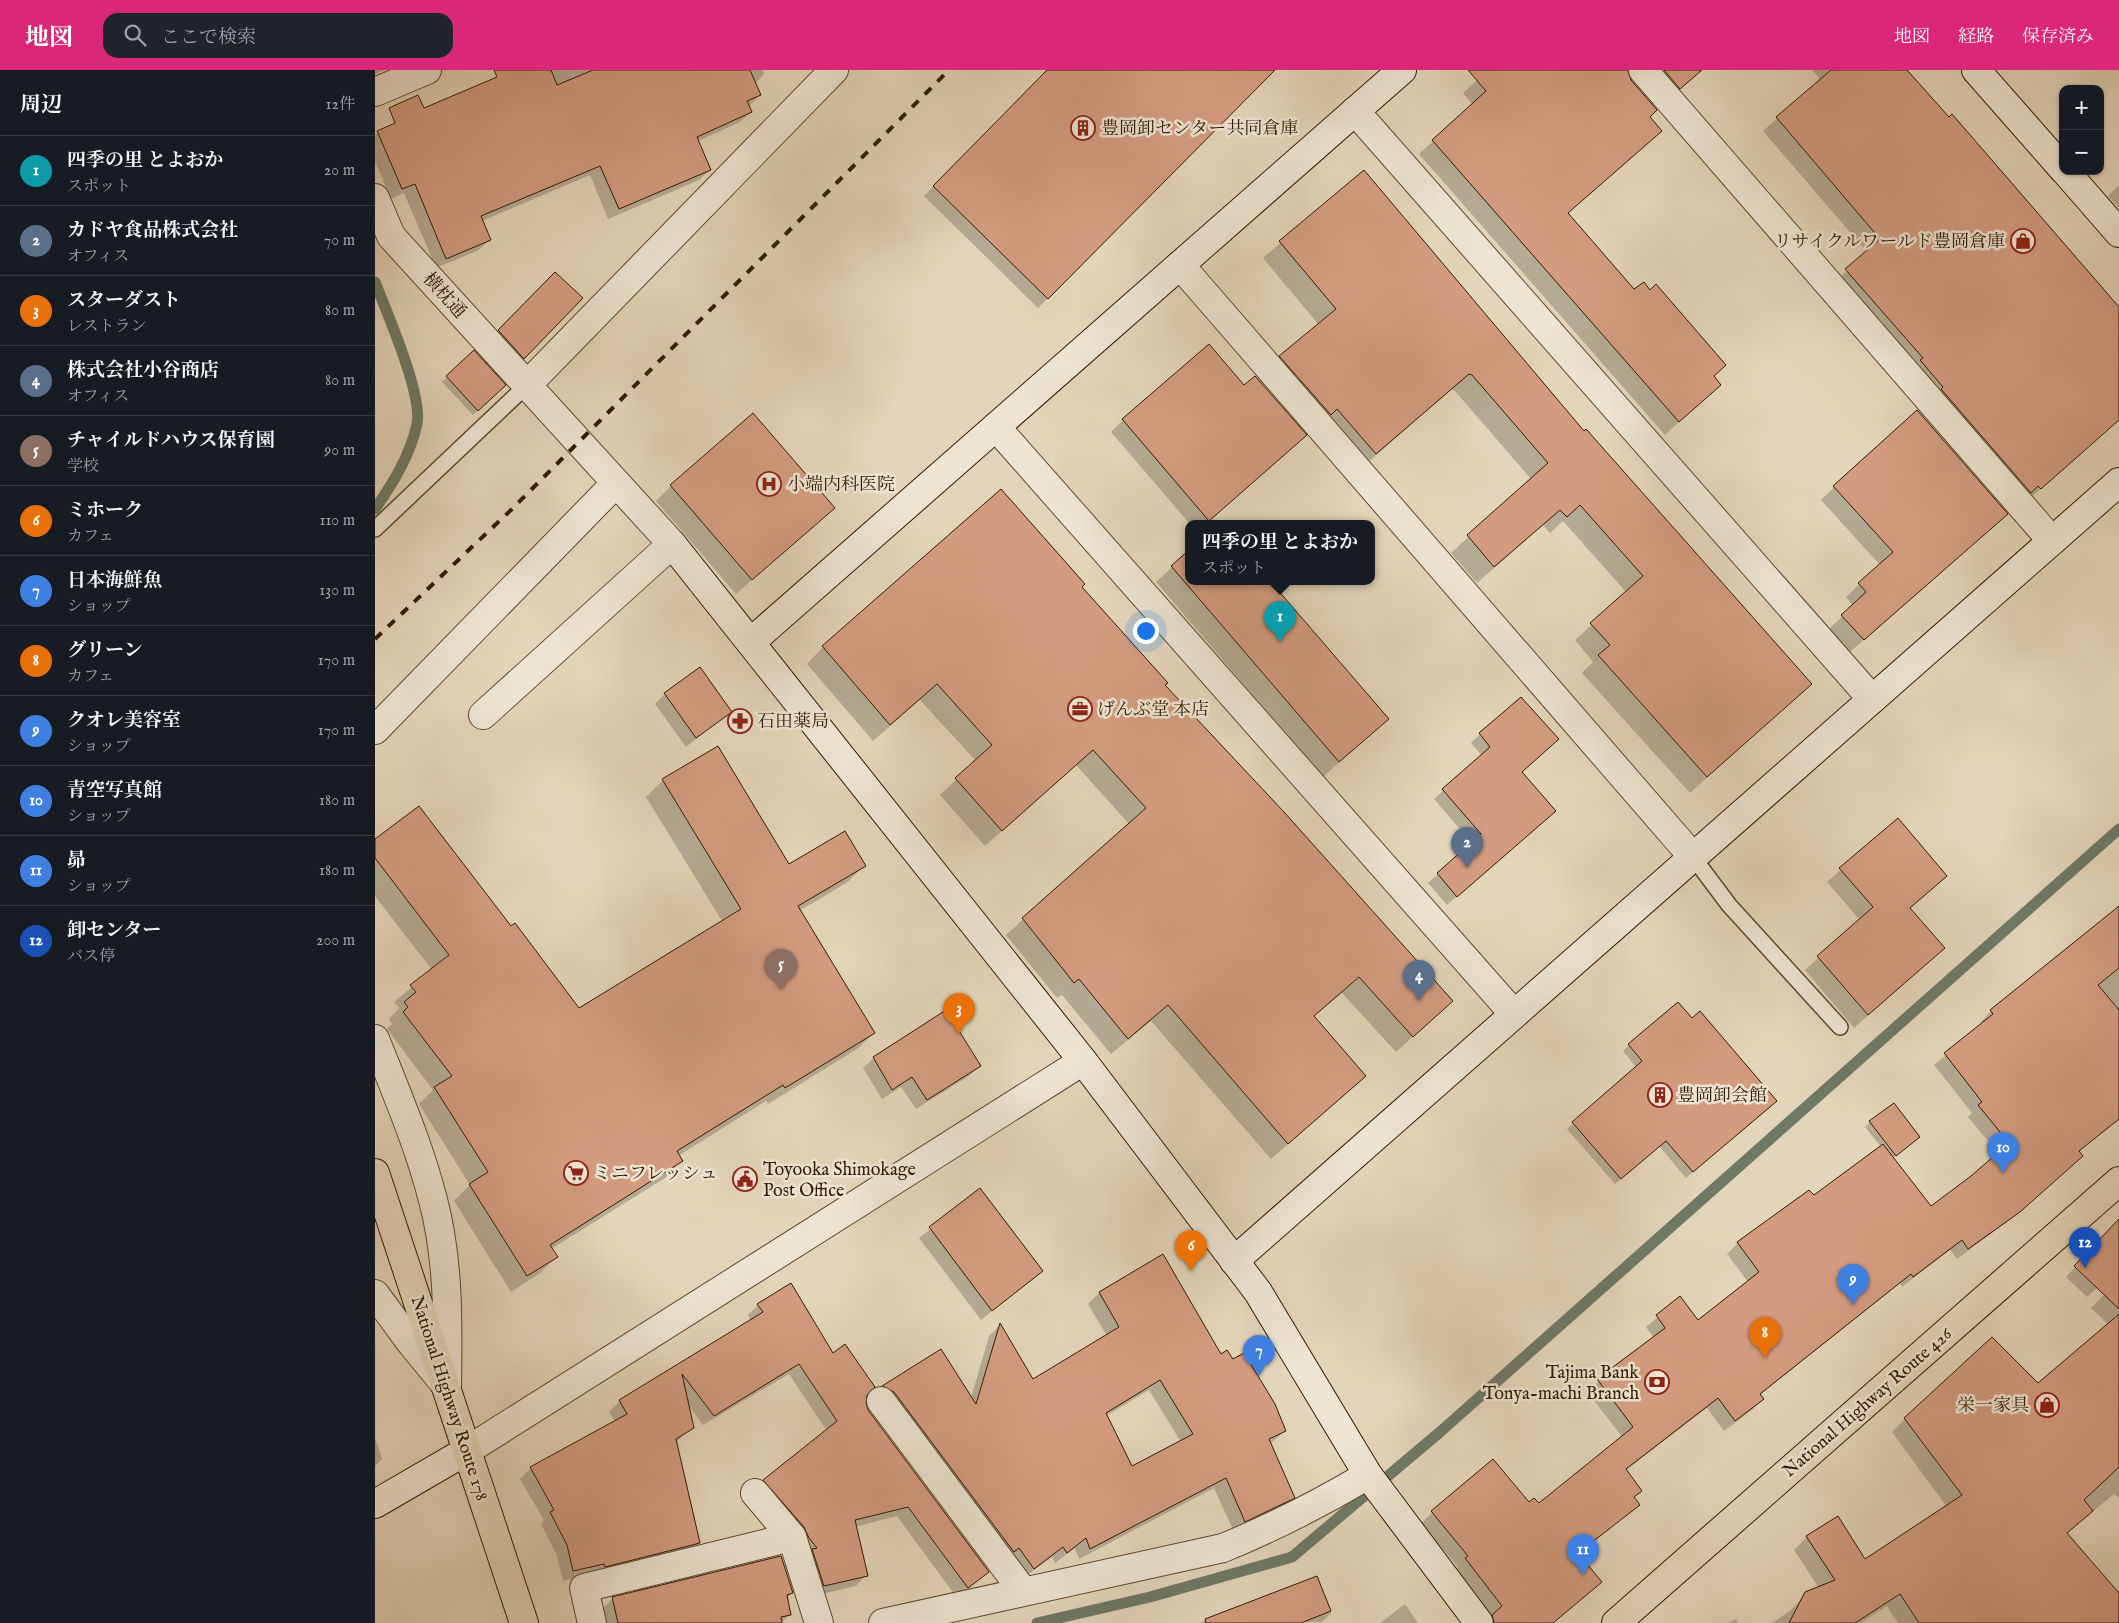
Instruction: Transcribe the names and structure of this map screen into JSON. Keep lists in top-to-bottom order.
{
  "streets": {
    "highway": ["National Highway Route 178", "National Highway Route 426"],
    "street": ["横枕通"]
  },
  "places": {
    "building": ["豊岡卸センター共同倉庫", "豊岡卸会館"],
    "shop": ["リサイクルワールド豊岡倉庫", "栄一家具"],
    "hospital": ["小端内科医院"],
    "office": ["げんぶ堂 本店"],
    "pharmacy": ["石田薬局"],
    "supermarket": ["ミニフレッシュ"],
    "public building": ["Toyooka Shimokage Post Office"],
    "bank": ["Tajima Bank Tonya-machi Branch"]
  },
  "page": {
    "header": "地図",
    "search": "ここで検索",
    "nav": ["地図", "経路", "保存済み"],
    "heading": ["周辺", "12件"],
    "map_buttons": ["+", "−"],
    "list": [
      {
        "mark": "1",
        "name": "四季の里 とよおか",
        "note": "スポット",
        "value": "20 m"
      },
      {
        "mark": "2",
        "name": "カドヤ食品株式会社",
        "note": "オフィス",
        "value": "70 m"
      },
      {
        "mark": "3",
        "name": "スターダスト",
        "note": "レストラン",
        "value": "80 m"
      },
      {
        "mark": "4",
        "name": "株式会社小谷商店",
        "note": "オフィス",
        "value": "80 m"
      },
      {
        "mark": "5",
        "name": "チャイルドハウス保育園",
        "note": "学校",
        "value": "90 m"
      },
      {
        "mark": "6",
        "name": "ミホーク",
        "note": "カフェ",
        "value": "110 m"
      },
      {
        "mark": "7",
        "name": "日本海鮮魚",
        "note": "ショップ",
        "value": "130 m"
      },
      {
        "mark": "8",
        "name": "グリーン",
        "note": "カフェ",
        "value": "170 m"
      },
      {
        "mark": "9",
        "name": "クオレ美容室",
        "note": "ショップ",
        "value": "170 m"
      },
      {
        "mark": "10",
        "name": "青空写真館",
        "note": "ショップ",
        "value": "180 m"
      },
      {
        "mark": "11",
        "name": "昴",
        "note": "ショップ",
        "value": "180 m"
      },
      {
        "mark": "12",
        "name": "卸センター",
        "note": "バス停",
        "value": "200 m"
      }
    ],
    "popup": ["四季の里 とよおか", "スポット"],
    "pins": [
      "1",
      "2",
      "5",
      "4",
      "3",
      "10",
      "12",
      "6",
      "9",
      "8",
      "7",
      "11"
    ]
  }
}
